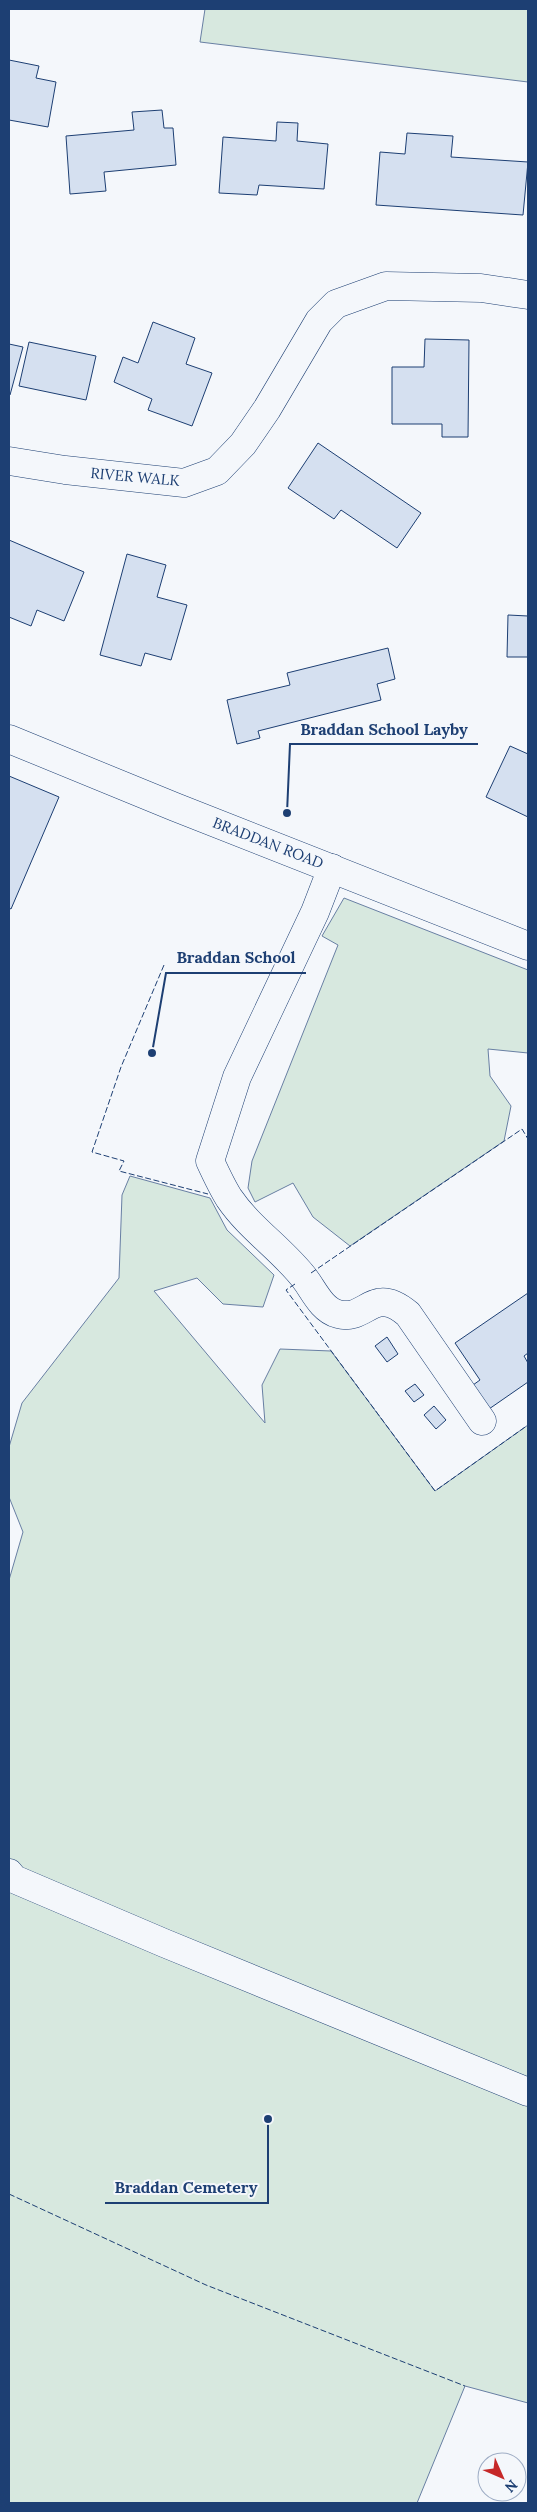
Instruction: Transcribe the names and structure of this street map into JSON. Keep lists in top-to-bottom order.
{
  "streets": {
    "main road": ["RIVER WALK", "BRADDAN ROAD"]
  },
  "places": ["Braddan School Layby", "Braddan School", "Braddan Cemetery"],
  "north": "bottom right"
}
